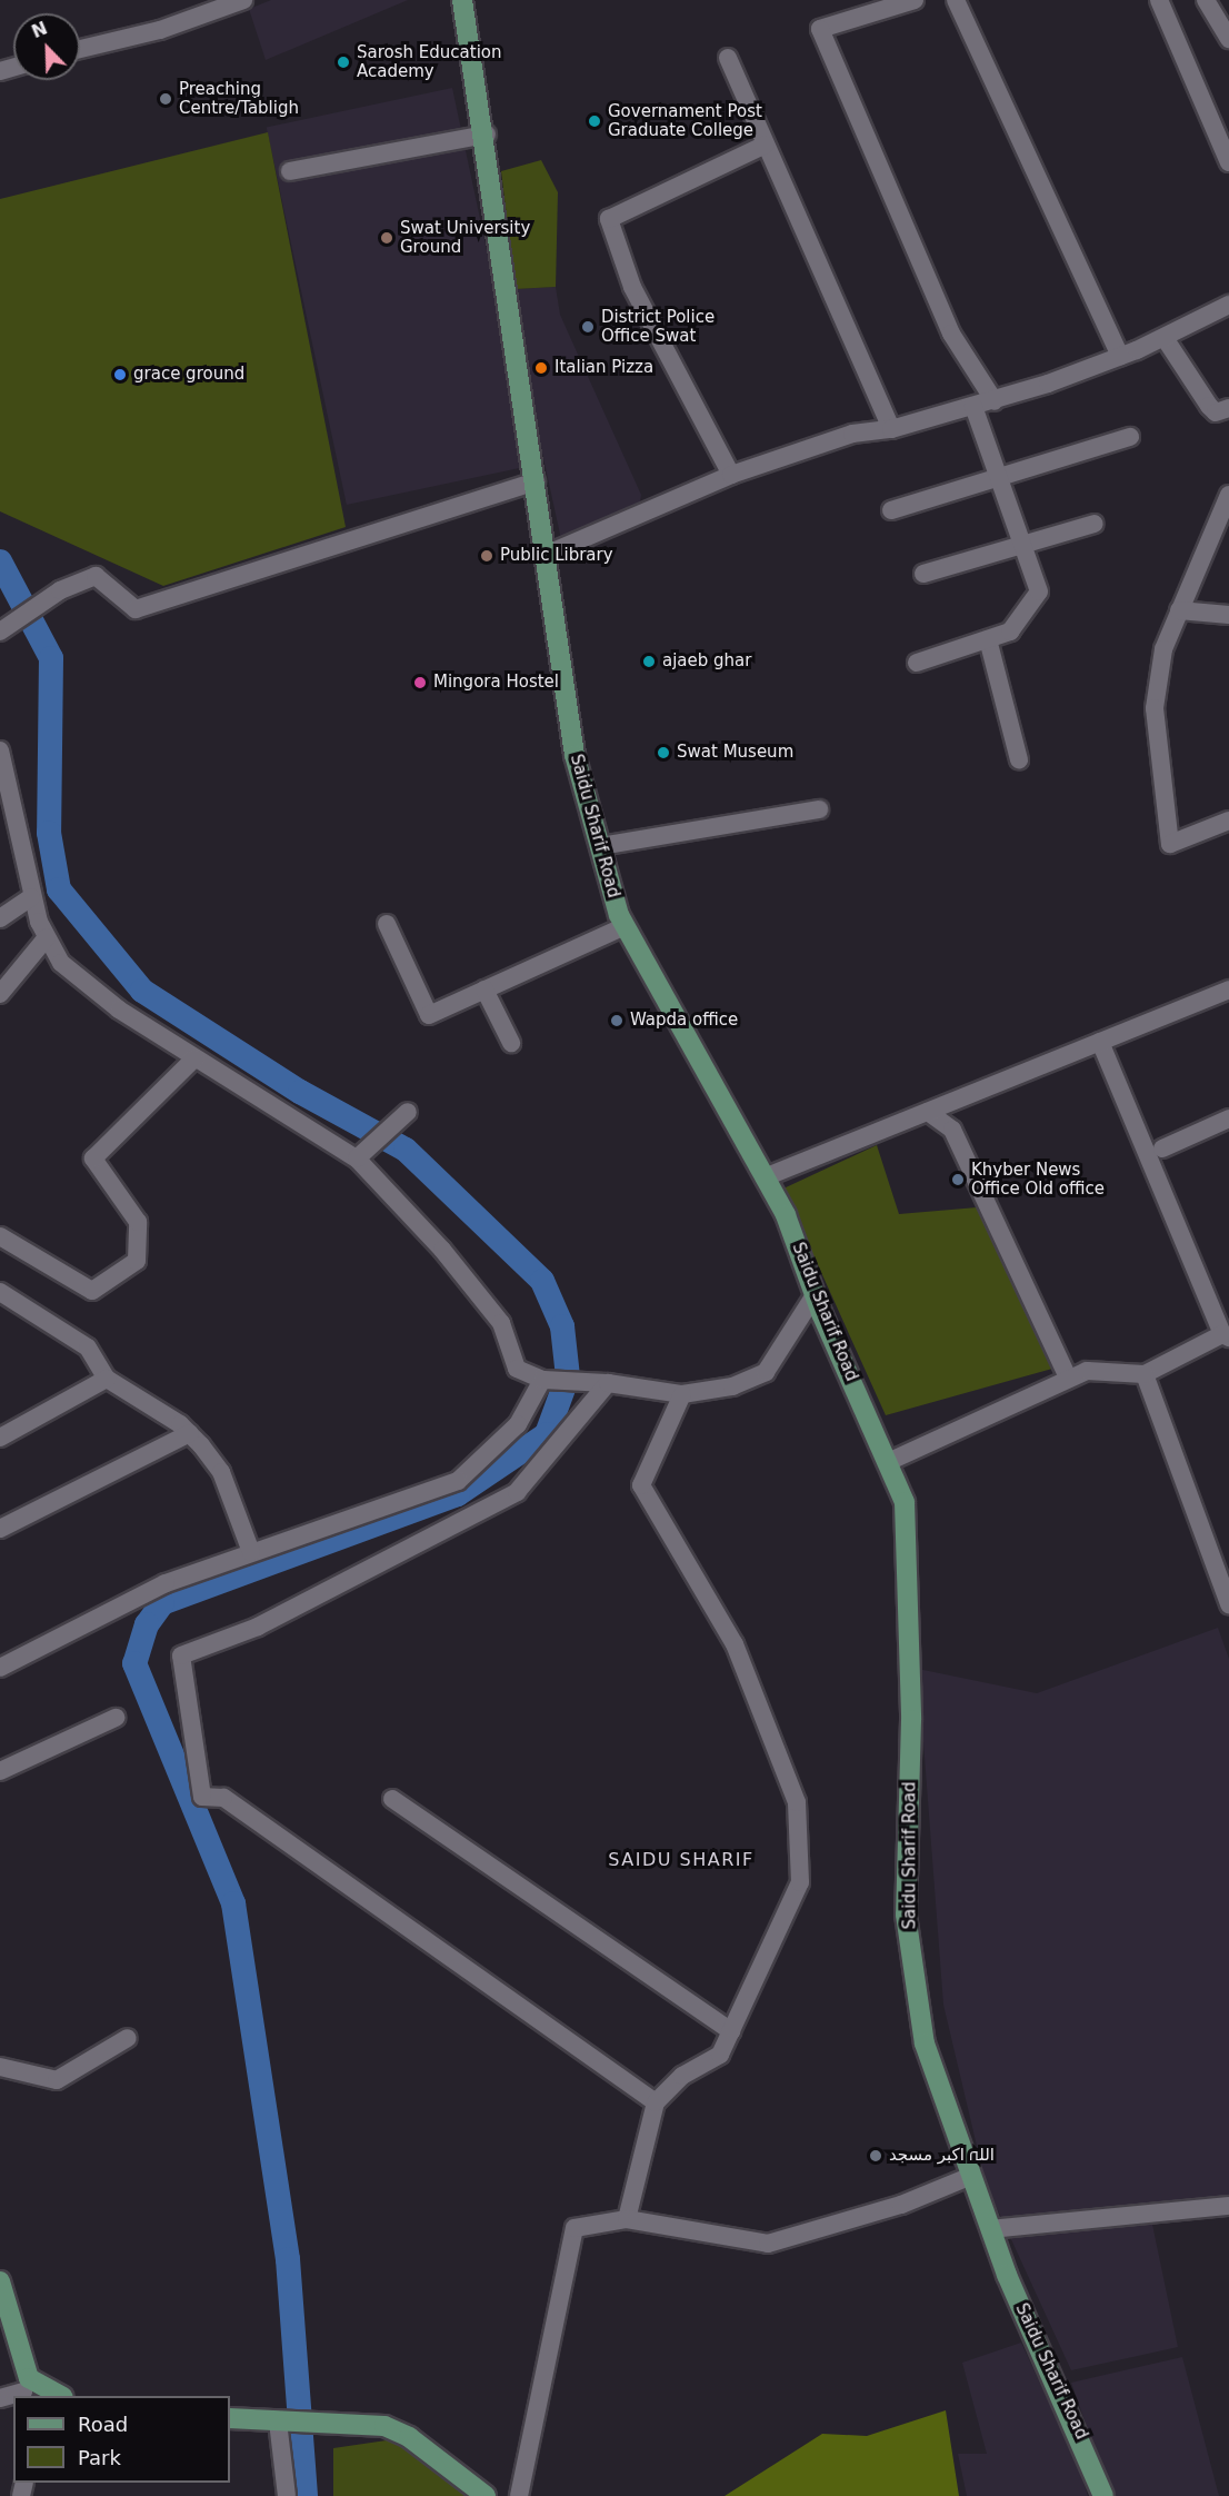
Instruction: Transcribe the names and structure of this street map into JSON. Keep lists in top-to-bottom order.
{
  "streets": {
    "main road": ["Saidu Sharif Road"]
  },
  "districts": ["SAIDU SHARIF"],
  "places": [
    "Sarosh Education Academy",
    "Preaching Centre/Tabligh",
    "Governament Post Graduate College",
    "Swat University Ground",
    "District Police Office Swat",
    "Italian Pizza",
    "grace ground",
    "Public Library",
    "ajaeb ghar",
    "Mingora Hostel",
    "Swat Museum",
    "Wapda office",
    "Khyber News Office Old office",
    "اللہ اکبر مسجد"
  ],
  "legend": ["Road", "Park"],
  "north": "top left"
}
